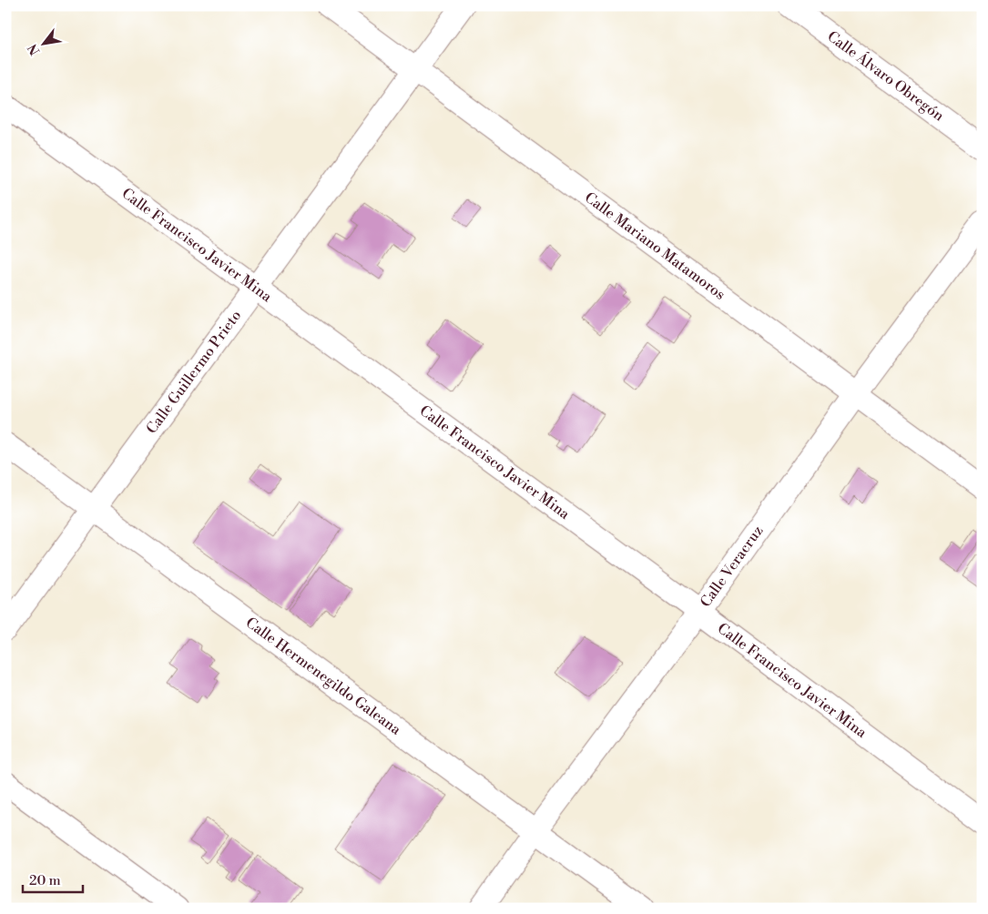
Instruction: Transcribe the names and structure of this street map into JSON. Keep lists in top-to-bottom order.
{
  "streets": {
    "street": [
      "Calle Álvaro Obregón",
      "Calle Francisco Javier Mina",
      "Calle Mariano Matamoros",
      "Calle Guillermo Prieto",
      "Calle Veracruz",
      "Calle Hermenegildo Galeana"
    ]
  },
  "crossings": [
    ["Calle Francisco Javier Mina", "Calle Guillermo Prieto"],
    ["Calle Francisco Javier Mina", "Calle Veracruz"],
    ["Calle Mariano Matamoros", "Calle Guillermo Prieto"],
    ["Calle Mariano Matamoros", "Calle Veracruz"],
    ["Calle Guillermo Prieto", "Calle Hermenegildo Galeana"],
    ["Calle Veracruz", "Calle Hermenegildo Galeana"]
  ],
  "scale_bar": "20 m",
  "north": "bottom left"
}
